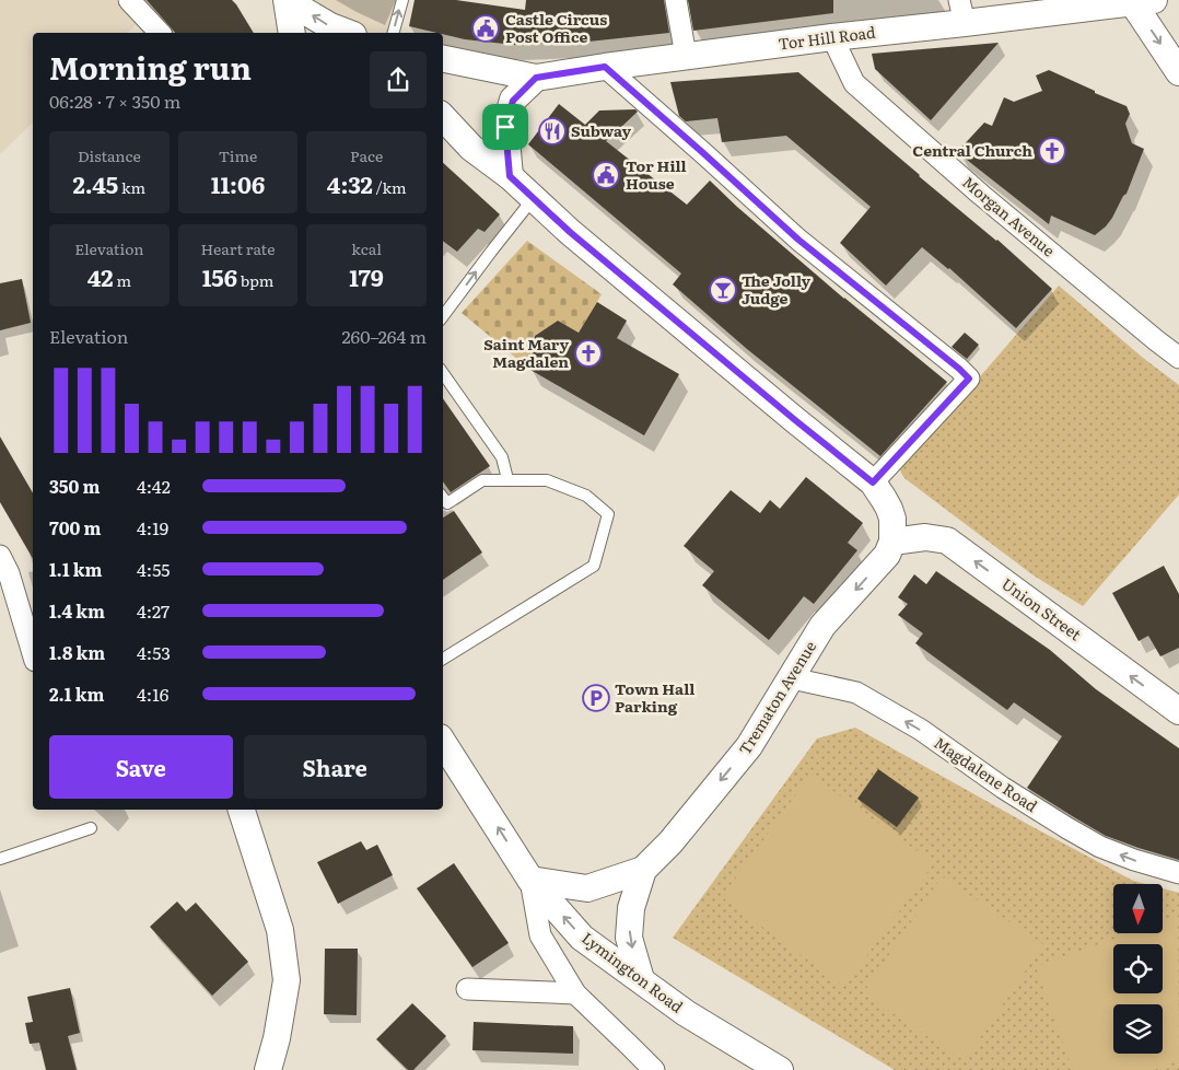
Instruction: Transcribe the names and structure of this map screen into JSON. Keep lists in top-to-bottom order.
{
  "streets": {
    "street": [
      "Tor Hill Road",
      "Morgan Avenue",
      "Union Street",
      "Trematon Avenue",
      "Magdalene Road",
      "Lymington Road"
    ]
  },
  "crossings": [
    ["Tor Hill Road", "Morgan Avenue"],
    ["Union Street", "Trematon Avenue"],
    ["Trematon Avenue", "Magdalene Road"],
    ["Trematon Avenue", "Lymington Road"]
  ],
  "one_way": ["Union Street", "Trematon Avenue", "Magdalene Road"],
  "places": {
    "public building": ["Castle Circus Post Office", "Tor Hill House"],
    "restaurant": ["Subway"],
    "church": ["Central Church", "Saint Mary Magdalen"],
    "bar": ["The Jolly Judge"],
    "parking": ["Town Hall Parking"]
  },
  "north": "bottom",
  "page": {
    "heading": ["Morning run", "06:28 · 7 × 350 m"],
    "stats": [
      ["Distance", "2.45 km"],
      ["Time", "11:06"],
      ["Pace", "4:32 /km"],
      ["Elevation", "42 m"],
      ["Heart rate", "156 bpm"],
      ["kcal", "179"]
    ],
    "chart": ["Elevation", "260–264 m"],
    "list": [
      {
        "name": "350 m",
        "note": "4:42"
      },
      {
        "name": "700 m",
        "note": "4:19"
      },
      {
        "name": "1.1 km",
        "note": "4:55"
      },
      {
        "name": "1.4 km",
        "note": "4:27"
      },
      {
        "name": "1.8 km",
        "note": "4:53"
      },
      {
        "name": "2.1 km",
        "note": "4:16"
      }
    ],
    "buttons": ["Save", "Share"]
  }
}
